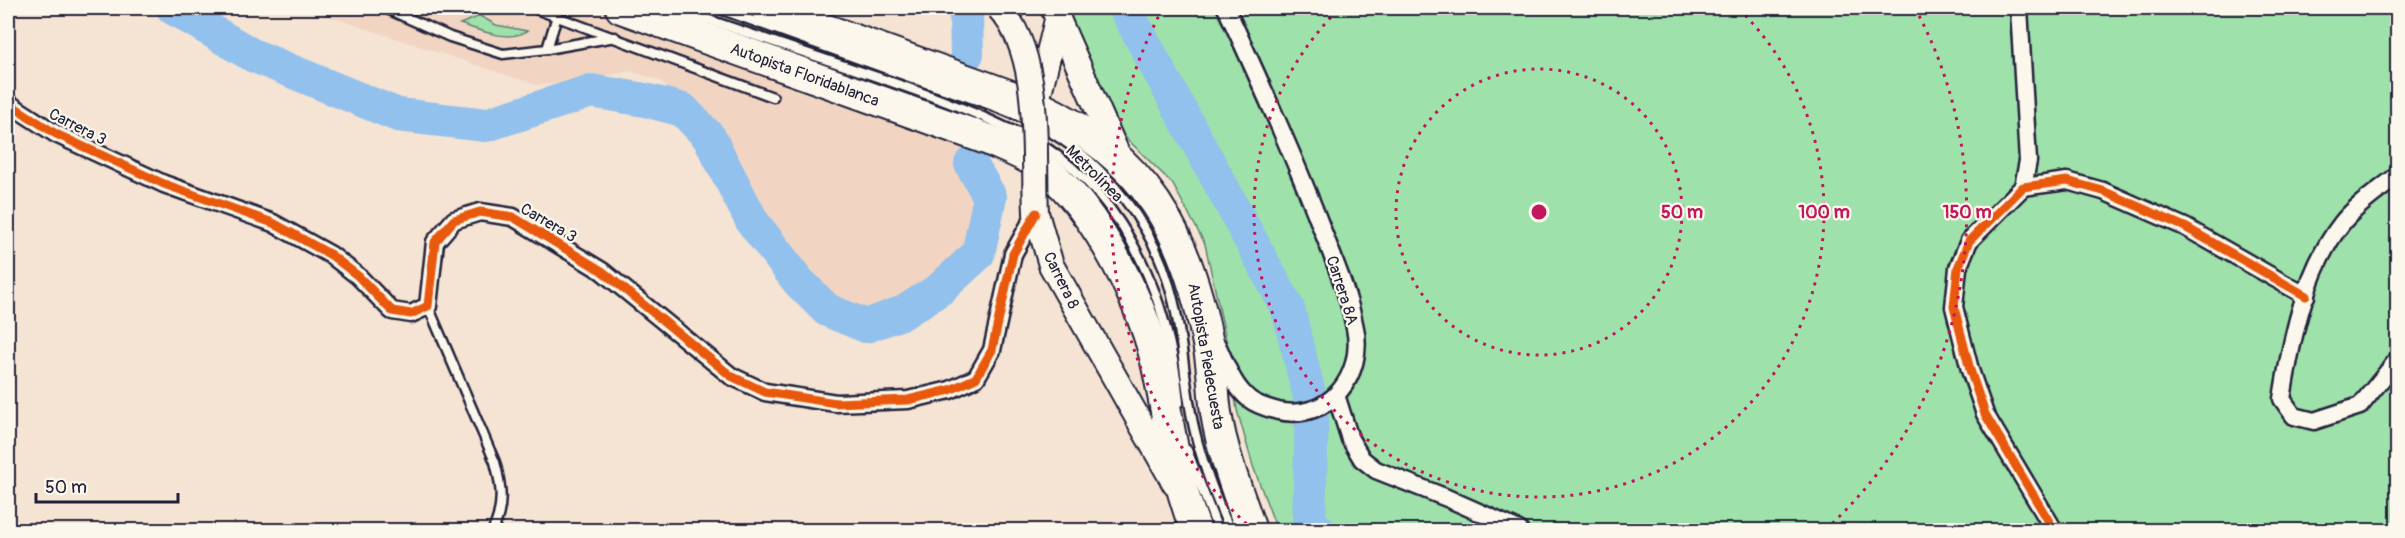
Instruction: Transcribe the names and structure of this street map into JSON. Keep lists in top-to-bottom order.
{
  "streets": {
    "highway": ["Autopista Floridablanca", "Autopista Piedecuesta"],
    "main road": ["Carrera 8"],
    "street": ["Carrera 3", "Carrera 8A"],
    "lane": ["Metrolínea"]
  },
  "crossings": [
    ["Autopista Floridablanca", "Metrolínea"],
    ["Autopista Floridablanca", "Autopista Piedecuesta"],
    ["Carrera 3", "Carrera 8"],
    ["Metrolínea", "Autopista Piedecuesta"],
    ["Carrera 8A", "Autopista Piedecuesta"]
  ],
  "scale_bar": "50 m",
  "rings": ["50 m", "100 m", "150 m"]
}
